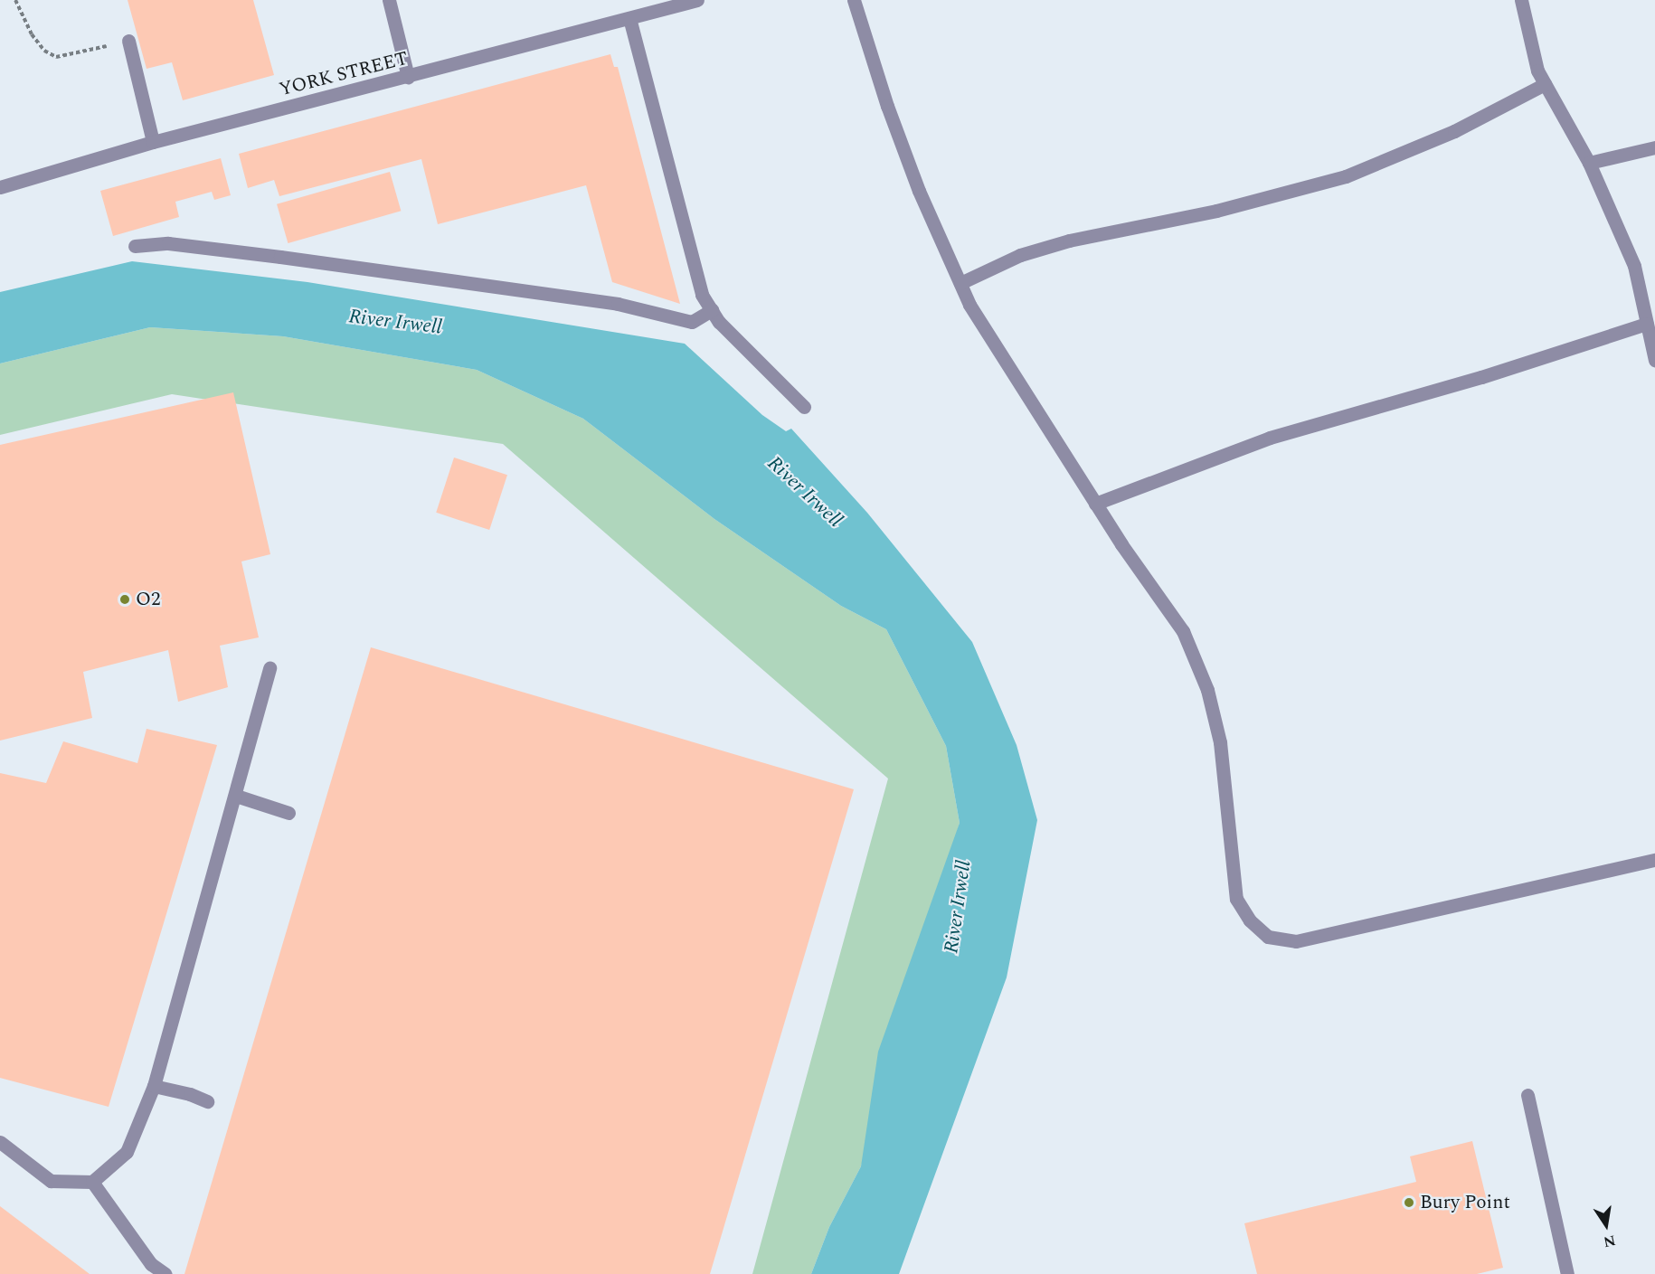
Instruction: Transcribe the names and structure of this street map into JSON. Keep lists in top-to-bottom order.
{
  "streets": {
    "street": ["YORK STREET"]
  },
  "water": ["River Irwell"],
  "places": ["O2", "Bury Point"],
  "north": "bottom"
}
